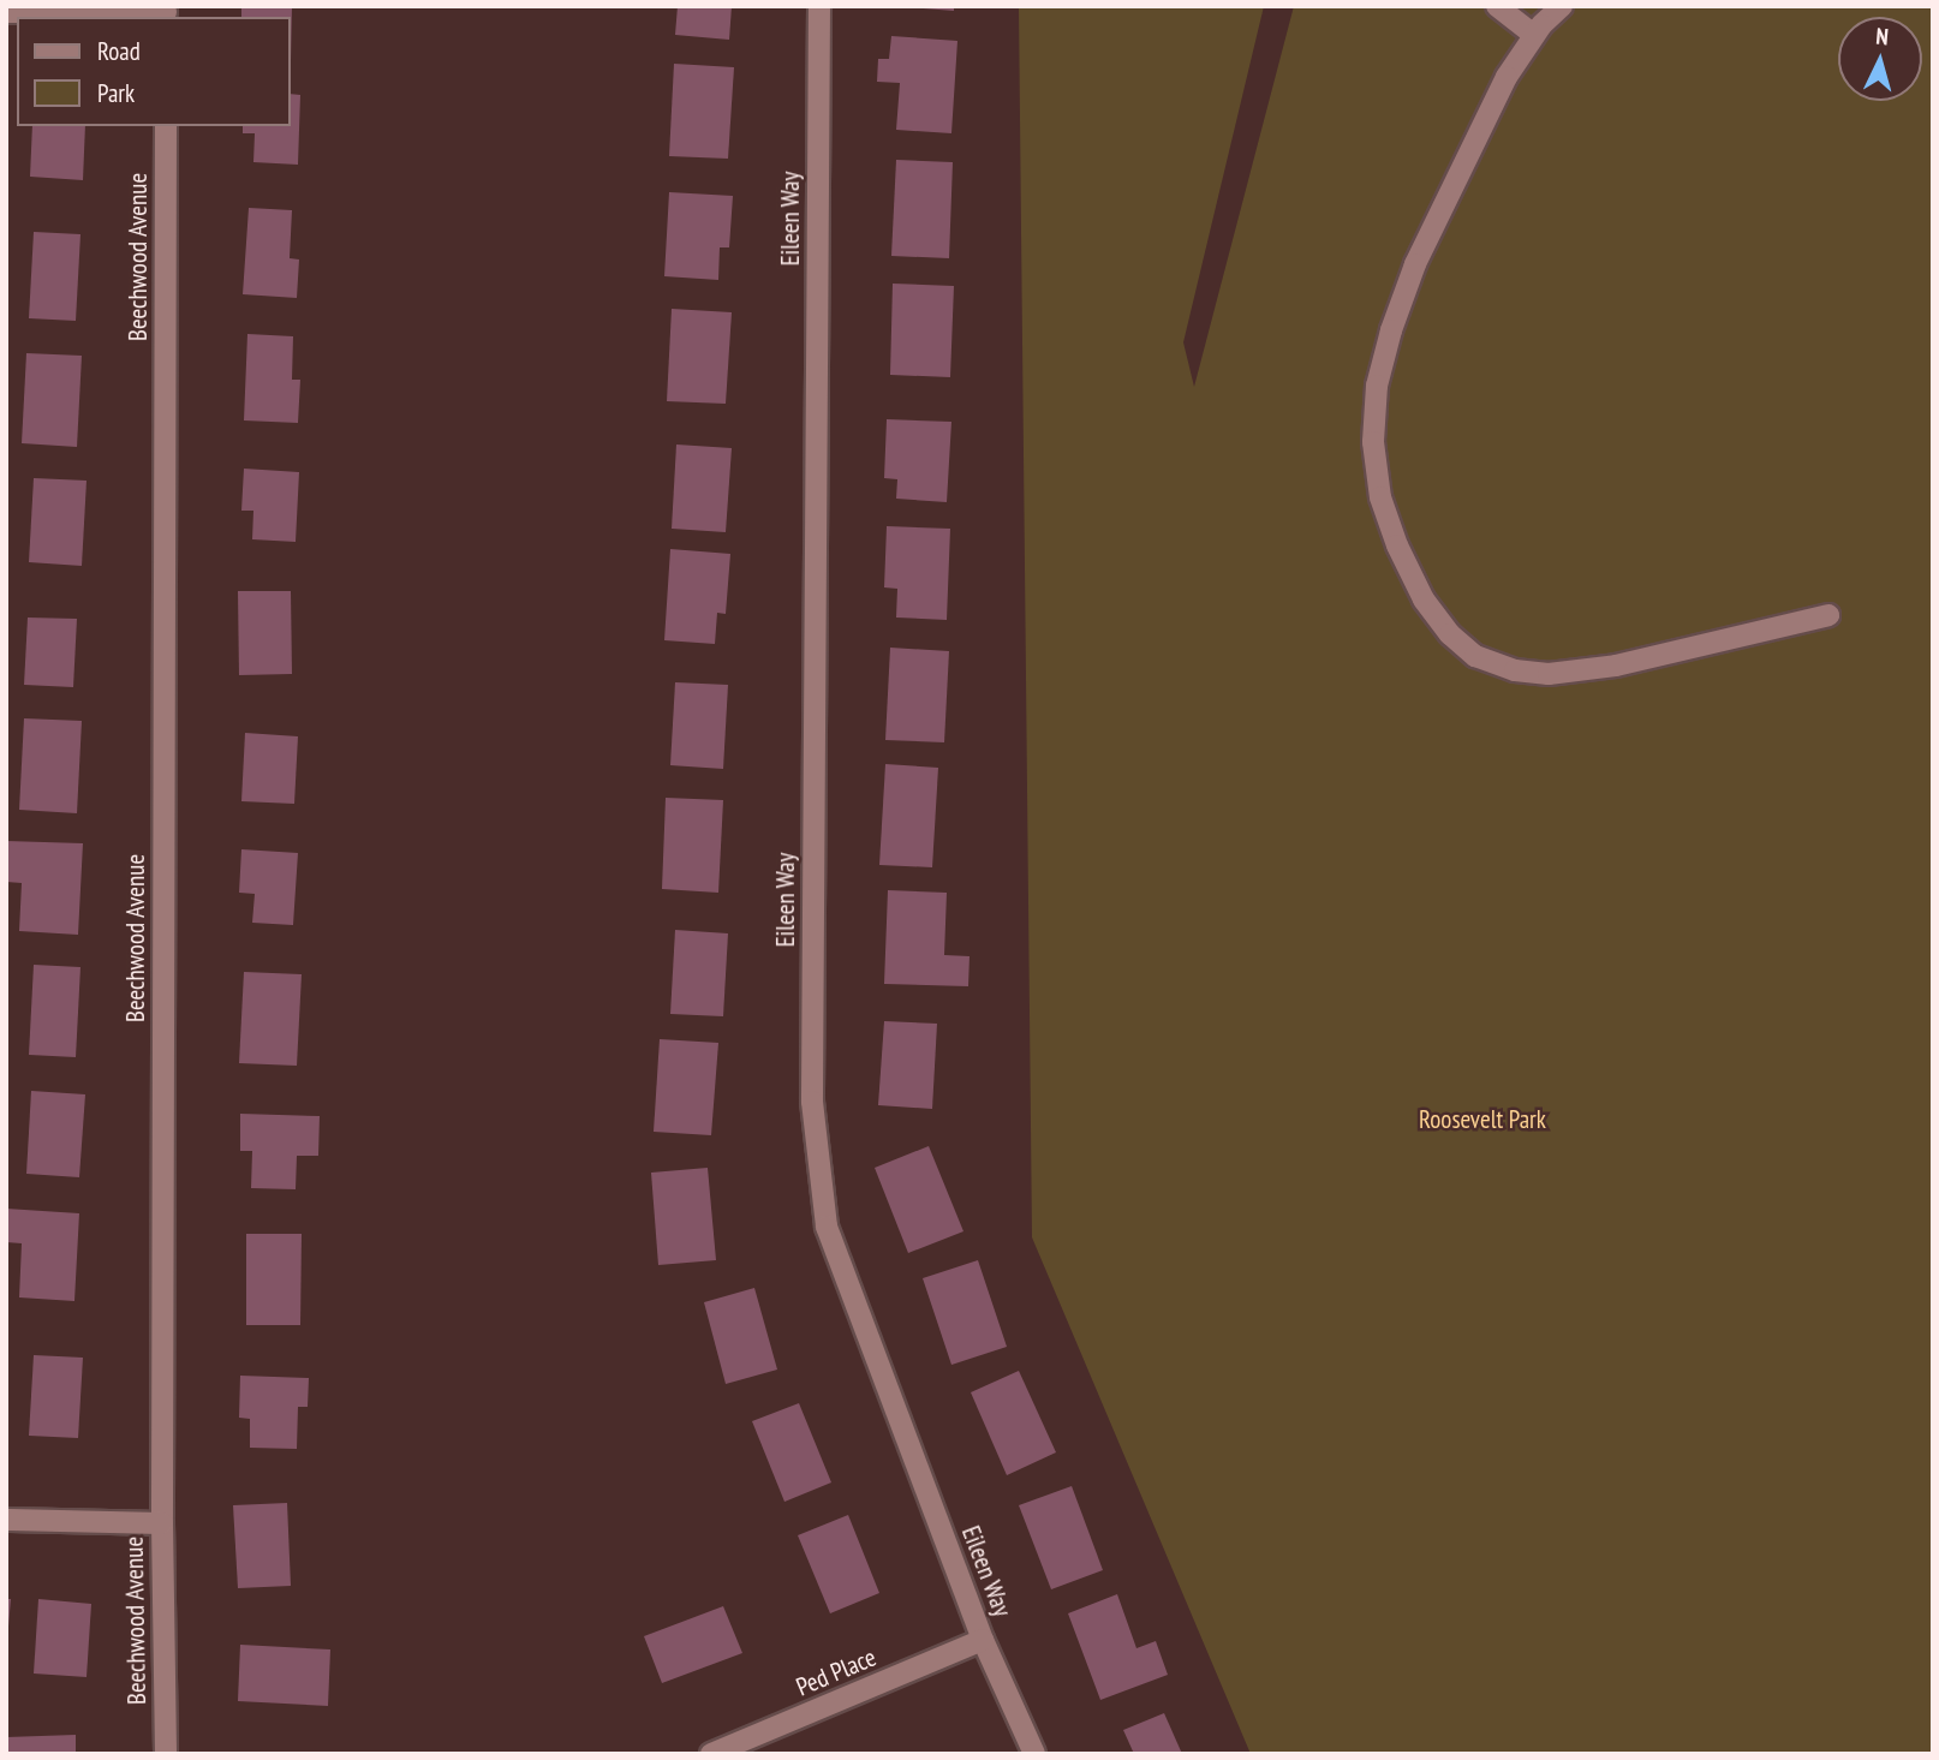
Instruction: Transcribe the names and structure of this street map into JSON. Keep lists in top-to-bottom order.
{
  "streets": {
    "street": ["Eileen Way", "Beechwood Avenue", "Ped Place"]
  },
  "crossings": [
    ["Eileen Way", "Ped Place"]
  ],
  "parks": ["Roosevelt Park"],
  "legend": ["Road", "Park"],
  "north": "top"
}
